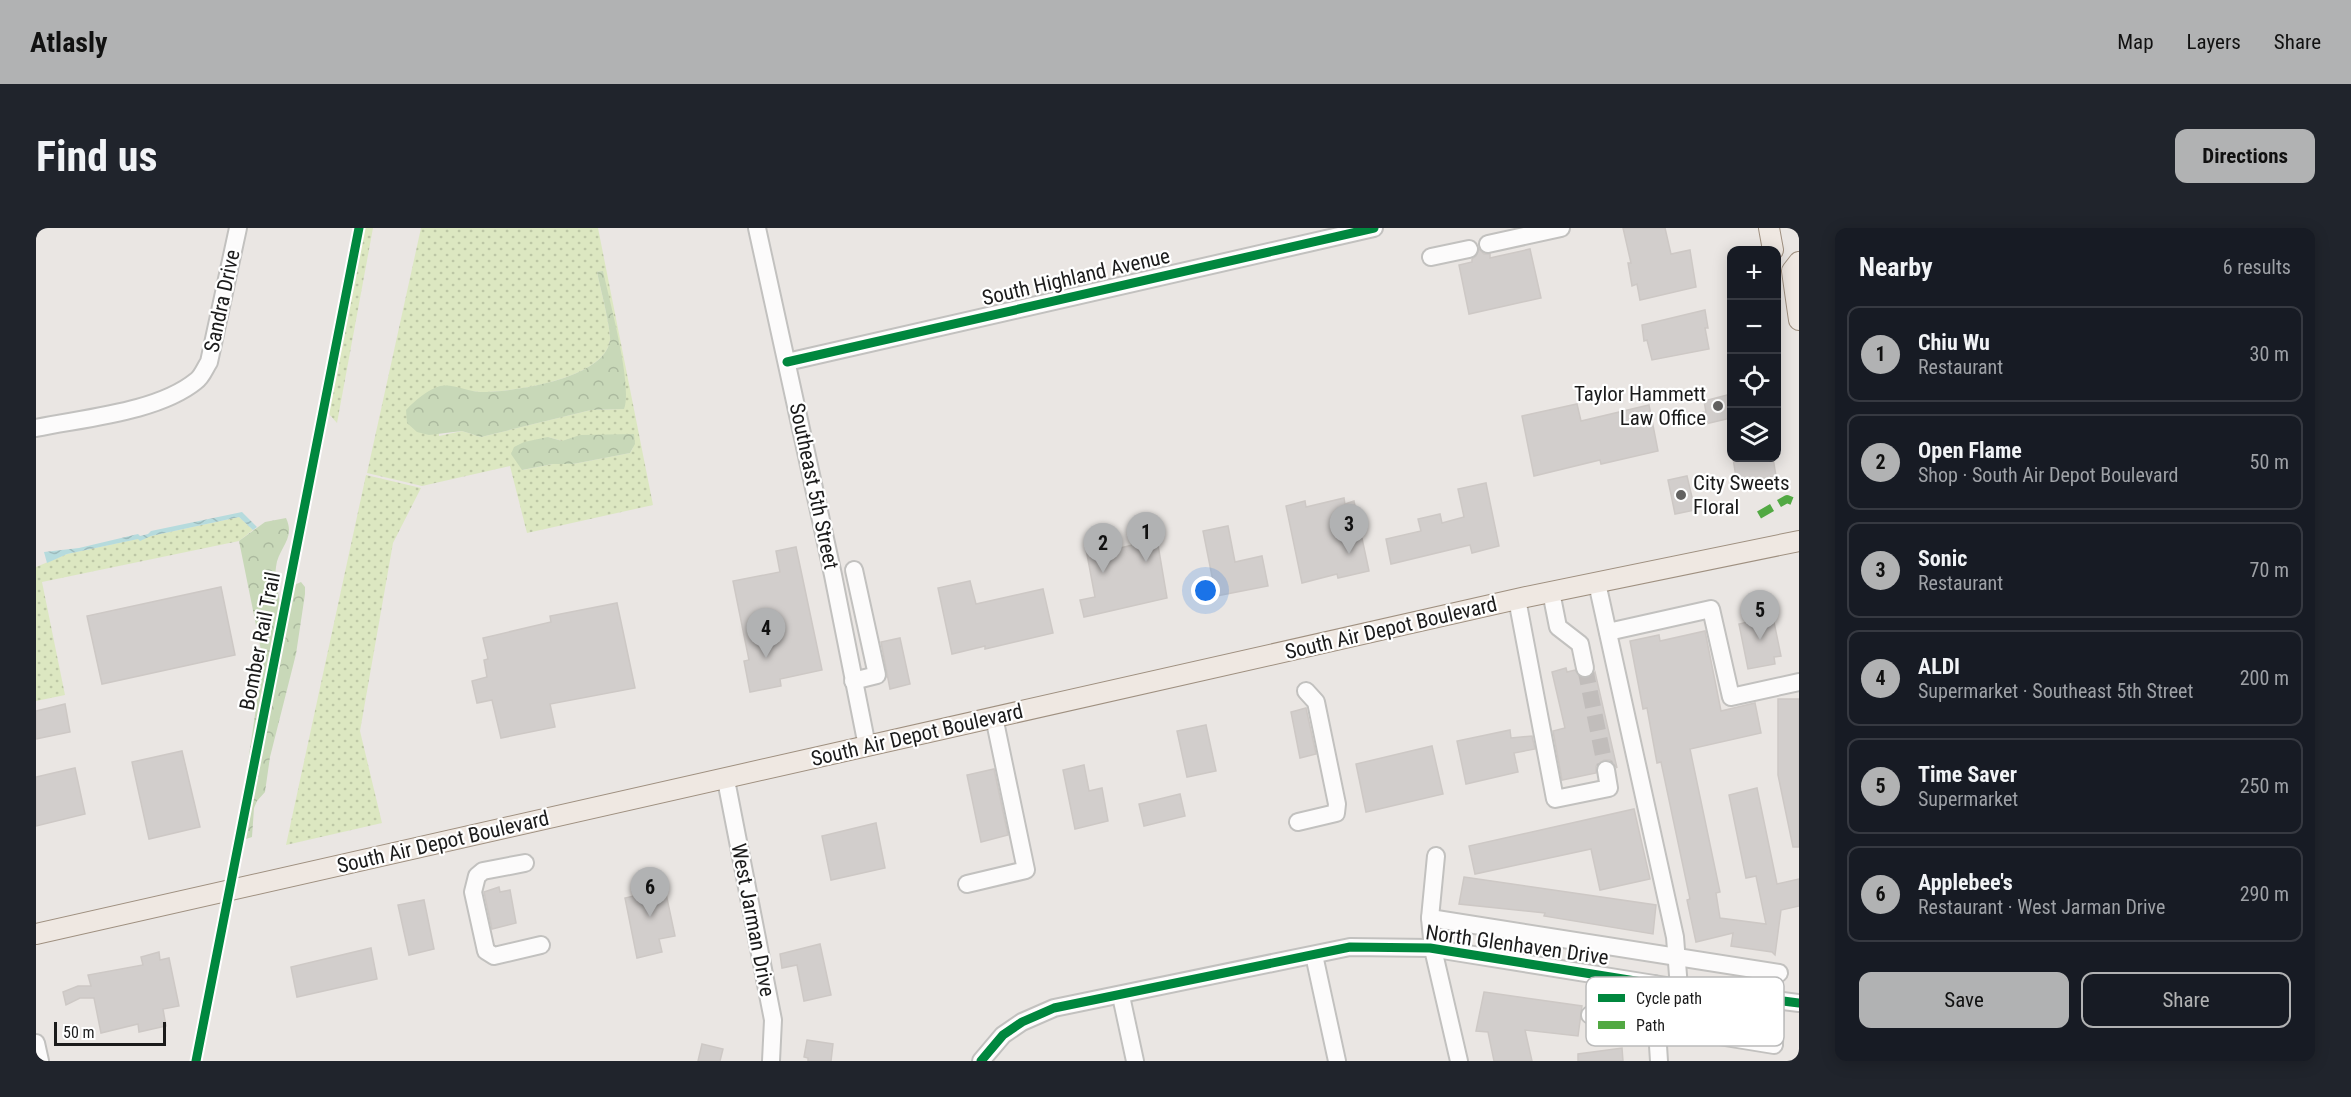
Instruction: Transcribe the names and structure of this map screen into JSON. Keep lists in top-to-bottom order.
{
  "streets": {
    "main road": ["South Air Depot Boulevard"],
    "street": [
      "South Highland Avenue",
      "Sandra Drive",
      "Southeast 5th Street",
      "West Jarman Drive",
      "North Glenhaven Drive"
    ],
    "cycle path": ["Bomber Rail Trail"]
  },
  "crossings": [
    ["South Highland Avenue", "Southeast 5th Street"],
    ["Southeast 5th Street", "South Air Depot Boulevard"],
    ["South Air Depot Boulevard", "West Jarman Drive"]
  ],
  "places": ["Taylor Hammett Law Office", "City Sweets Floral"],
  "legend": ["Cycle path", "Path"],
  "scale_bar": "50 m",
  "page": {
    "header": "Atlasly",
    "nav": ["Map", "Layers", "Share"],
    "buttons": [
      "Directions",
      ["Save", "Share"]
    ],
    "title": "Find us",
    "heading": ["Nearby", "6 results"],
    "map_buttons": ["+", "−"],
    "list": [
      {
        "mark": "1",
        "name": "Chiu Wu",
        "note": "Restaurant",
        "value": "30 m"
      },
      {
        "mark": "2",
        "name": "Open Flame",
        "note": "Shop · South Air Depot Boulevard",
        "value": "50 m"
      },
      {
        "mark": "3",
        "name": "Sonic",
        "note": "Restaurant",
        "value": "70 m"
      },
      {
        "mark": "4",
        "name": "ALDI",
        "note": "Supermarket · Southeast 5th Street",
        "value": "200 m"
      },
      {
        "mark": "5",
        "name": "Time Saver",
        "note": "Supermarket",
        "value": "250 m"
      },
      {
        "mark": "6",
        "name": "Applebee's",
        "note": "Restaurant · West Jarman Drive",
        "value": "290 m"
      }
    ],
    "pins": [
      "3",
      "1",
      "2",
      "5",
      "4",
      "6"
    ],
    "scale": "50 m"
  }
}
